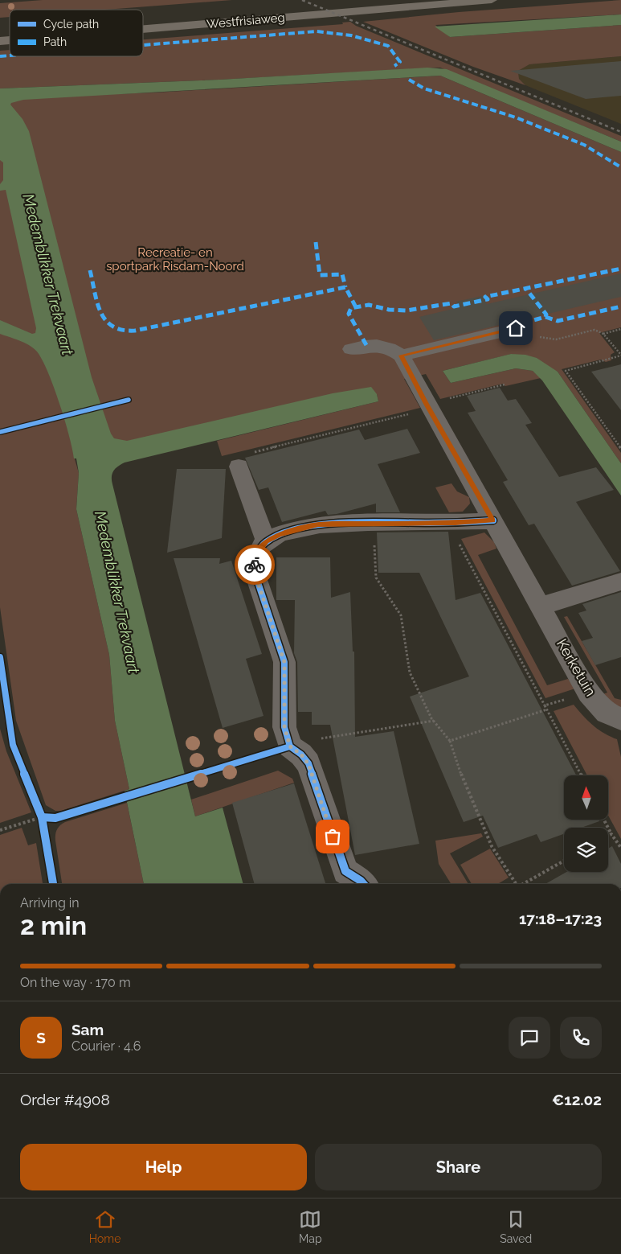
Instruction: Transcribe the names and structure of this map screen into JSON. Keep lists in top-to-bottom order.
{
  "streets": {
    "highway": ["Westfrisiaweg"],
    "street": ["Kerketuin"]
  },
  "water": ["Medemblikker Trekvaart"],
  "parks": ["Recreatie- en sportpark Risdam-Noord"],
  "legend": ["Cycle path", "Path"],
  "north": "top",
  "page": {
    "heading": ["2 min", "Arriving in", "17:18–17:23"],
    "panel": [
      "Sam",
      "Courier · 4.6",
      "Order #4908",
      "€12.02"
    ],
    "bar": "On the way · 170 m",
    "round": "S",
    "buttons": ["Help", "Share"],
    "tabs": ["Home", "Map", "Saved"]
  }
}
